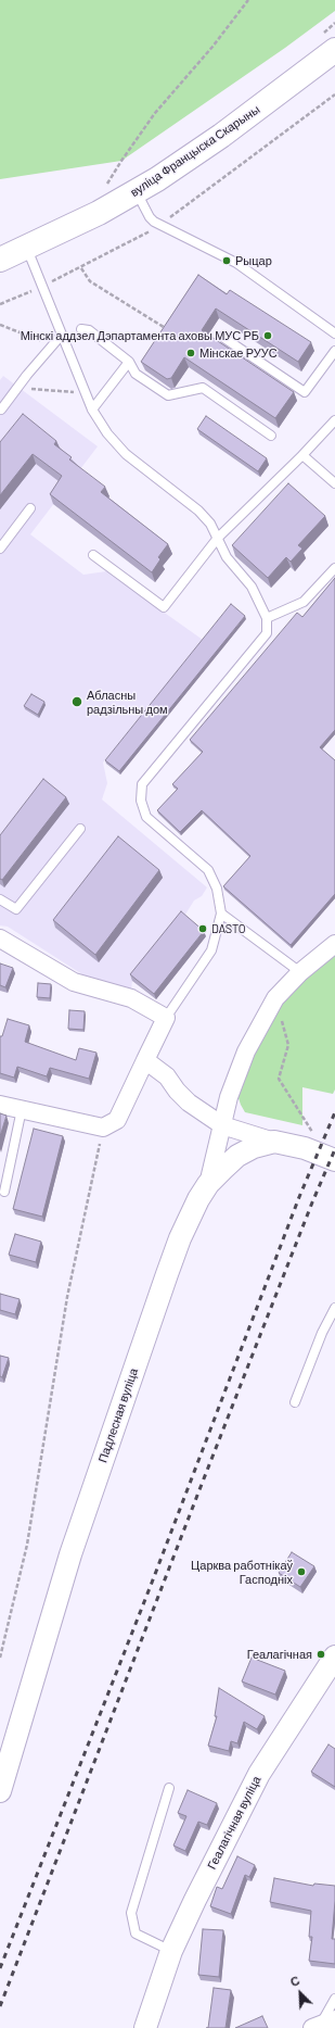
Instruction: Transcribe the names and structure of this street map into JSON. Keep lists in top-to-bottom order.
{
  "streets": {
    "main road": ["вуліца Францыска Скарыны"],
    "street": ["Падлесная вуліца", "Геалагічная вуліца"]
  },
  "places": [
    "Рыцар",
    "Мінскі аддзел Дэпартамента аховы МУС РБ",
    "Мінскае РУУС",
    "Абласны радзільны дом",
    "DASTO",
    "Царква работнікаў Гасподніх",
    "Геалагічная"
  ],
  "north": "top left"
}
